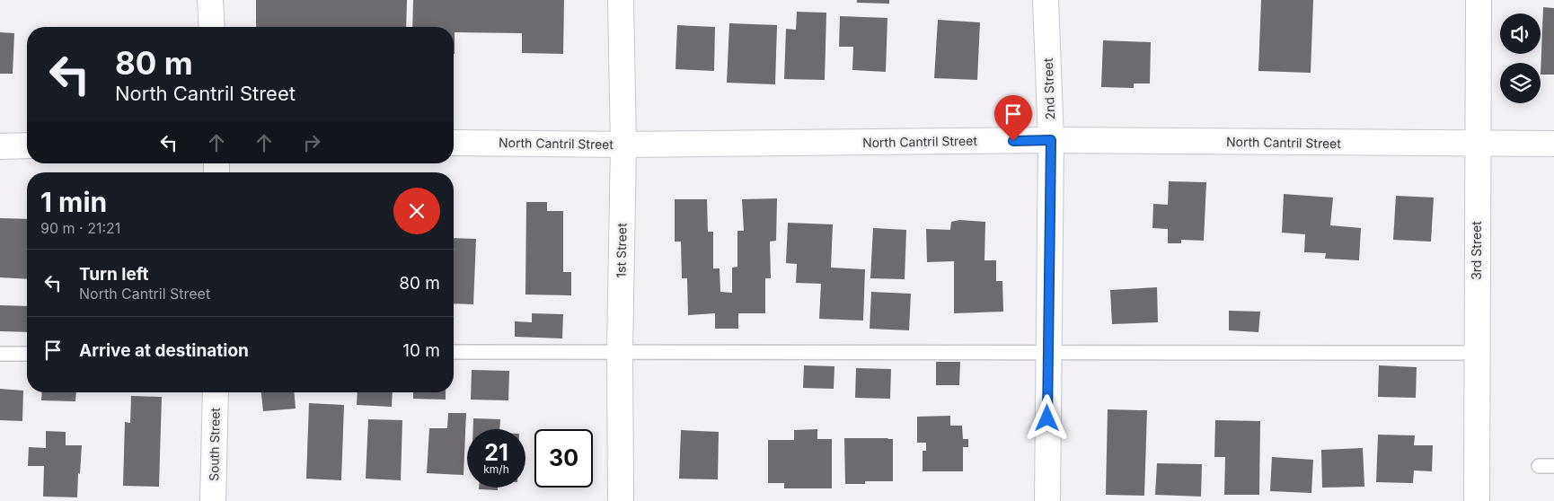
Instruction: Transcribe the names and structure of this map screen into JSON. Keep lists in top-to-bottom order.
{
  "streets": {
    "street": [
      "2nd Street",
      "North Cantril Street",
      "1st Street",
      "3rd Street",
      "South Street"
    ]
  },
  "crossings": [
    ["2nd Street", "North Cantril Street"],
    ["North Cantril Street", "1st Street"],
    ["North Cantril Street", "3rd Street"]
  ],
  "page": {
    "turn": ["80 m", "North Cantril Street"],
    "heading": ["1 min", "90 m · 21:21"],
    "list": [
      {
        "name": "Turn left",
        "note": "North Cantril Street",
        "value": "80 m"
      },
      {
        "name": "Arrive at destination",
        "value": "10 m"
      }
    ],
    "speed": "21 km/h",
    "limit": "30"
  }
}
